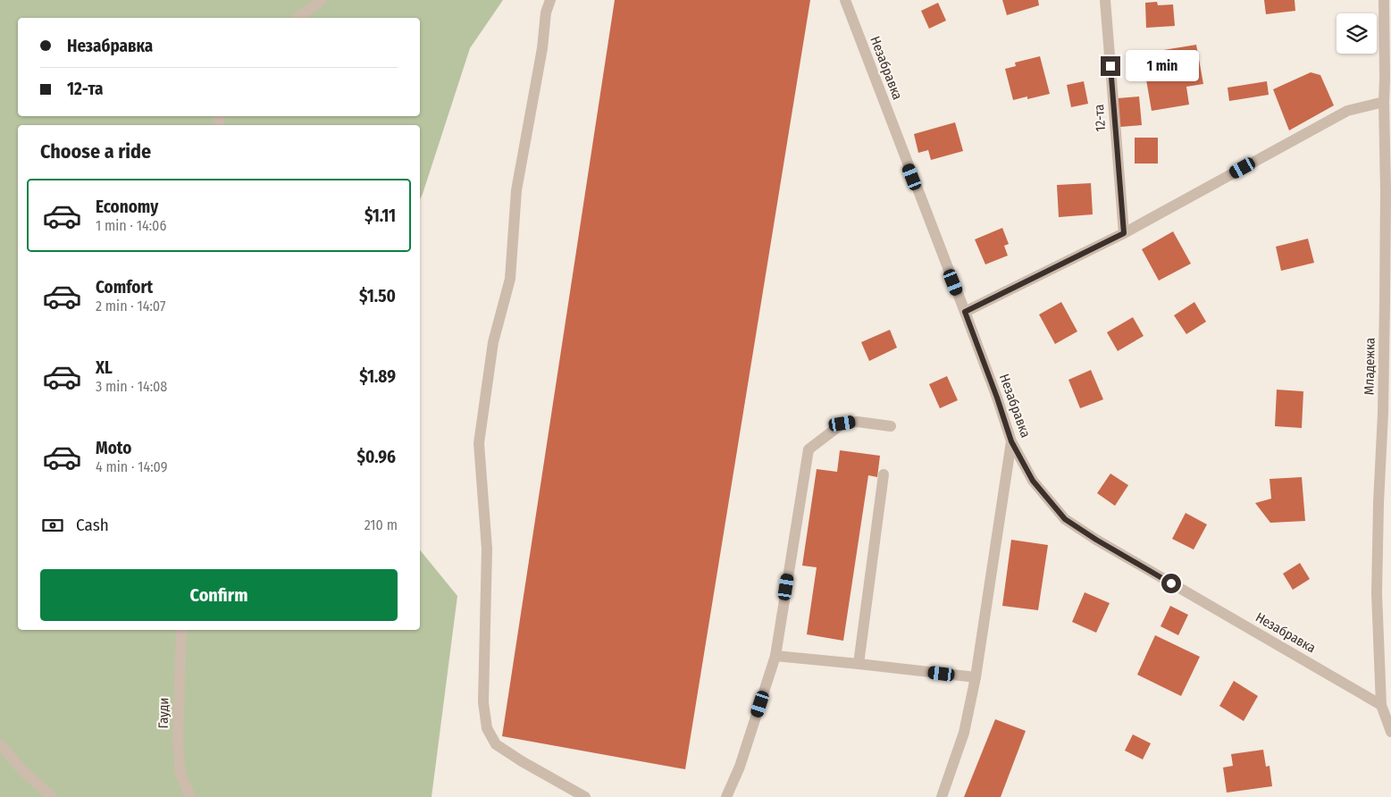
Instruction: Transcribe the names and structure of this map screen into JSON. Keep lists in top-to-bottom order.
{
  "streets": {
    "street": [
      "Незабравка",
      "12-та",
      "Младежка",
      "Гауди"
    ]
  },
  "crossings": [
    ["Незабравка", "Младежка"]
  ],
  "page": {
    "banner": ["Незабравка", "12-та"],
    "bubble": "1 min",
    "heading": "Choose a ride",
    "list": [
      {
        "name": "Economy",
        "note": "1 min · 14:06",
        "value": "$1.11"
      },
      {
        "name": "Comfort",
        "note": "2 min · 14:07",
        "value": "$1.50"
      },
      {
        "name": "XL",
        "note": "3 min · 14:08",
        "value": "$1.89"
      },
      {
        "name": "Moto",
        "note": "4 min · 14:09",
        "value": "$0.96"
      }
    ],
    "pay": ["Cash", "210 m"],
    "buttons": "Confirm"
  }
}
